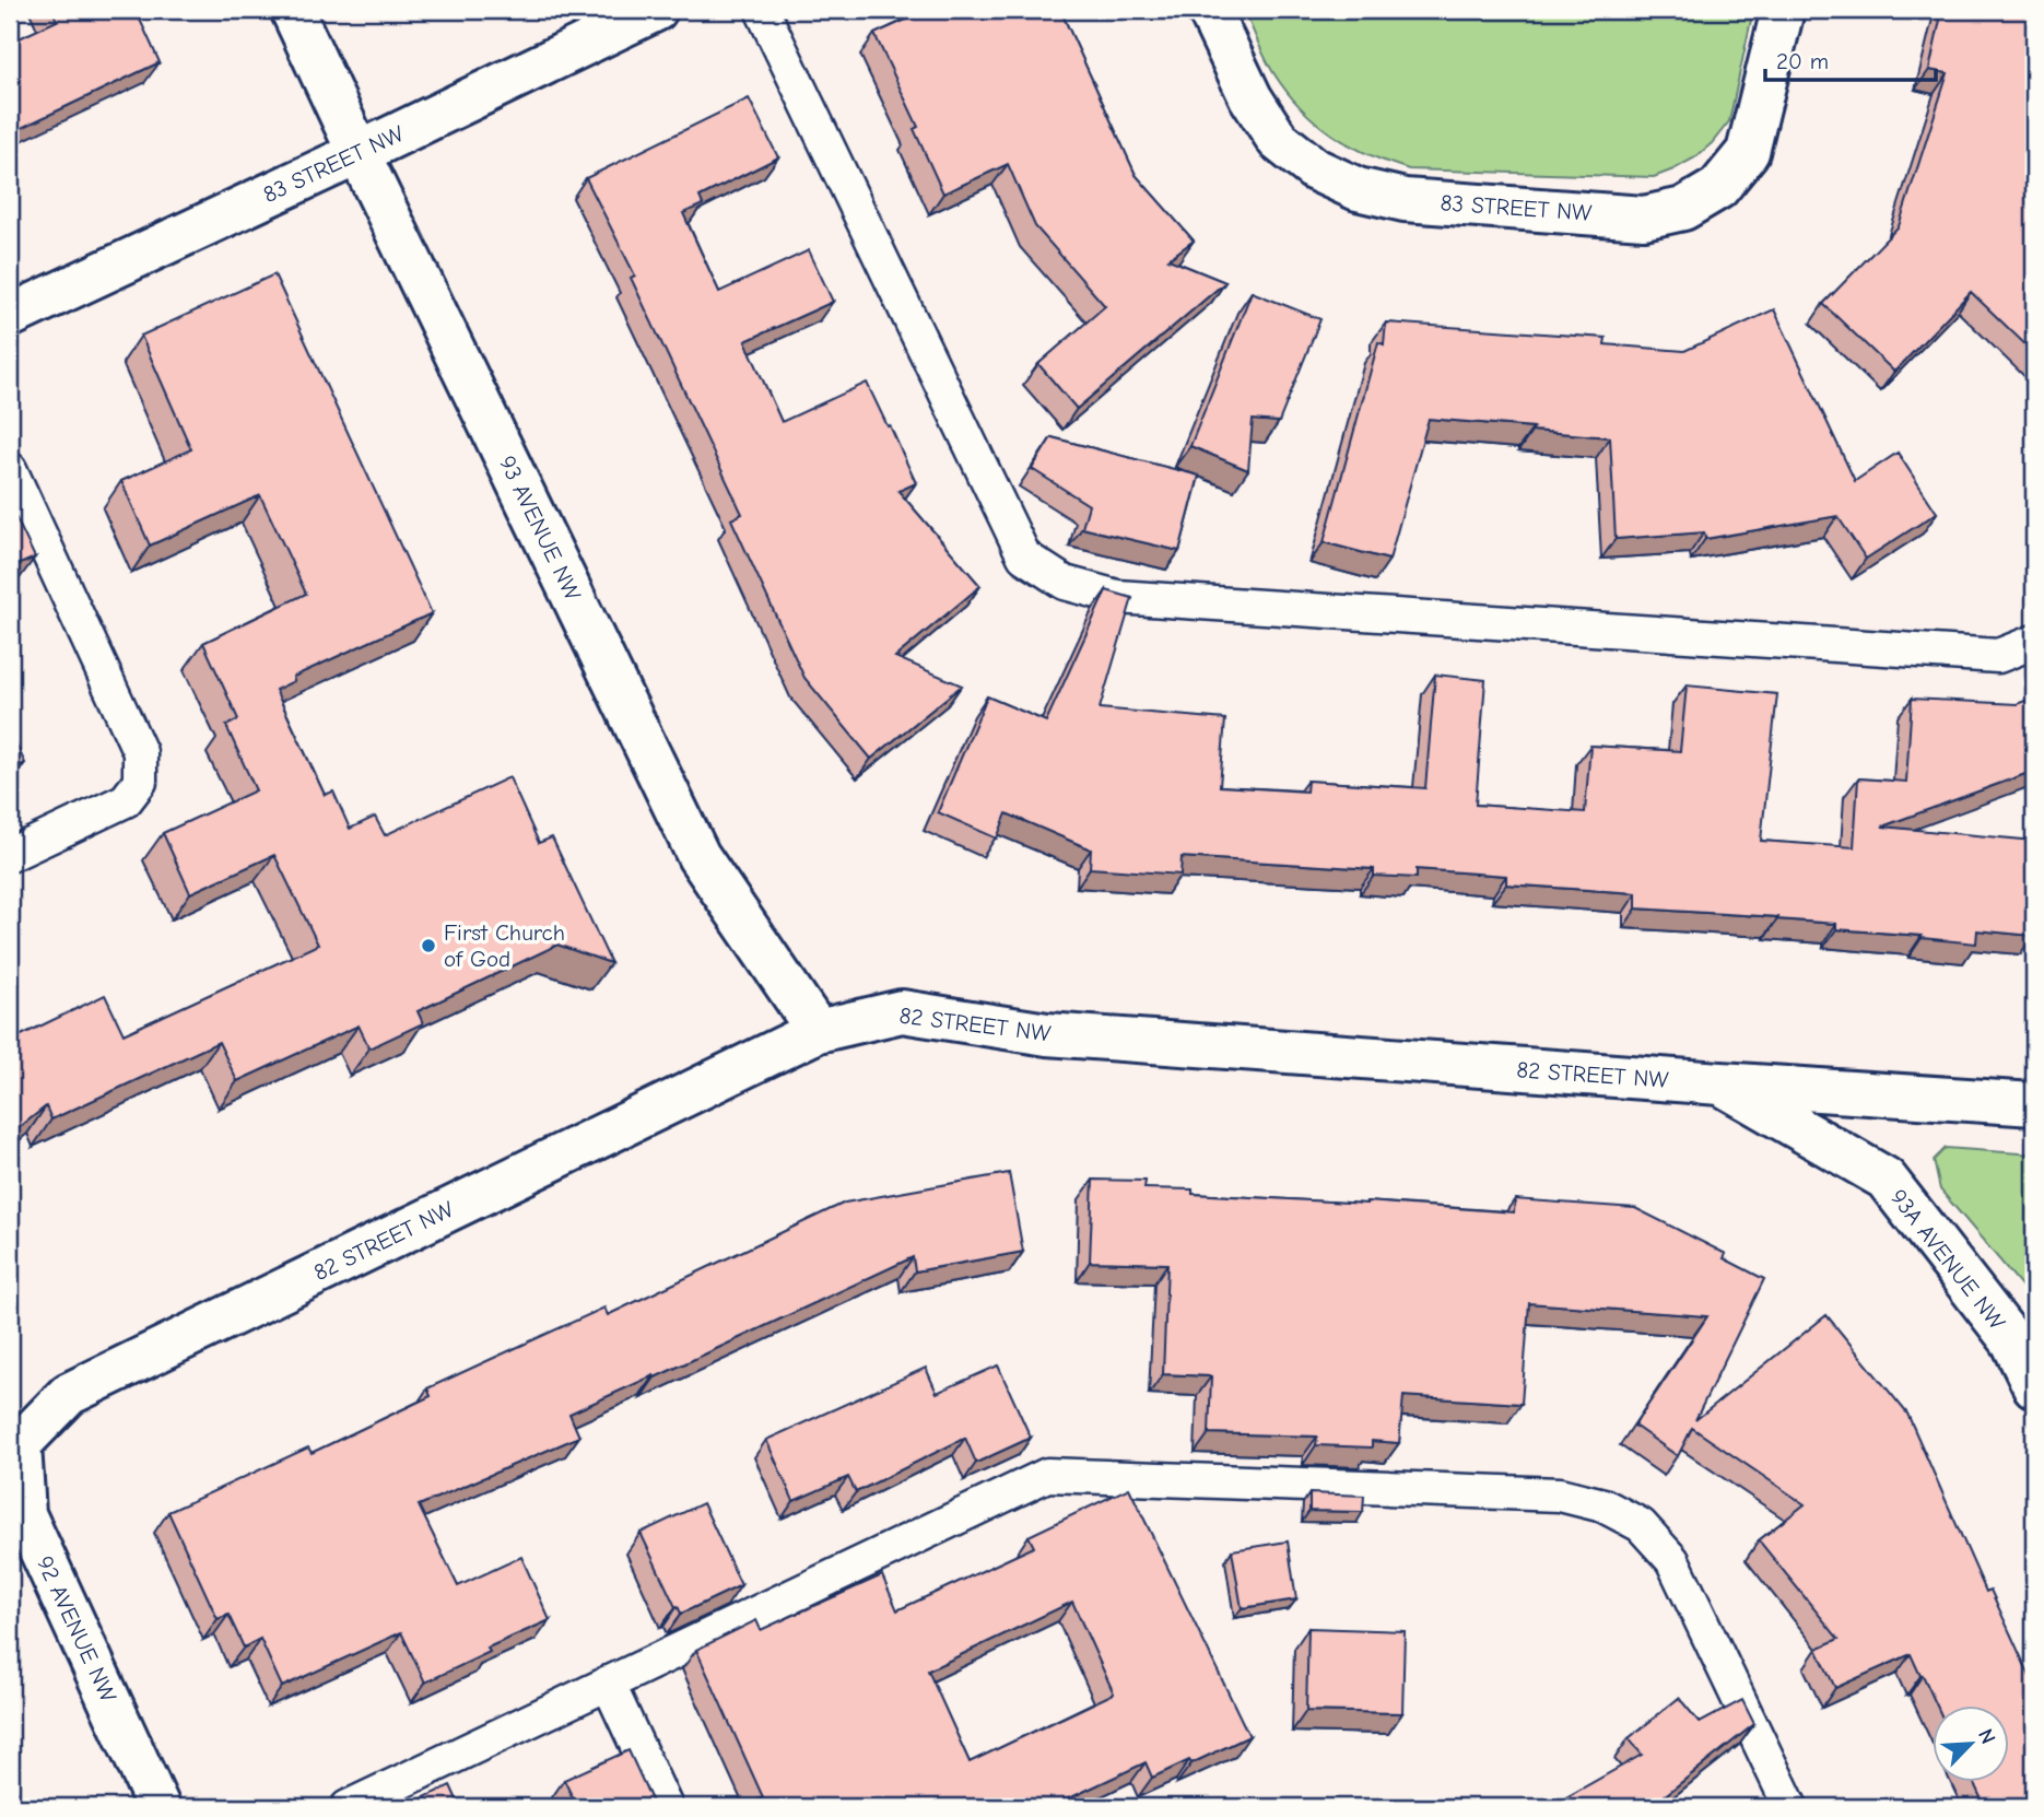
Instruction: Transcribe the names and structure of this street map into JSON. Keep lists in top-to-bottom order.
{
  "streets": {
    "street": [
      "83 STREET NW",
      "93 AVENUE NW",
      "82 STREET NW",
      "93A AVENUE NW",
      "92 AVENUE NW"
    ]
  },
  "crossings": [
    ["83 STREET NW", "93 AVENUE NW"],
    ["93 AVENUE NW", "82 STREET NW"],
    ["82 STREET NW", "93A AVENUE NW"],
    ["82 STREET NW", "92 AVENUE NW"]
  ],
  "places": ["First Church of God"],
  "scale_bar": "20 m",
  "north": "top right"
}
